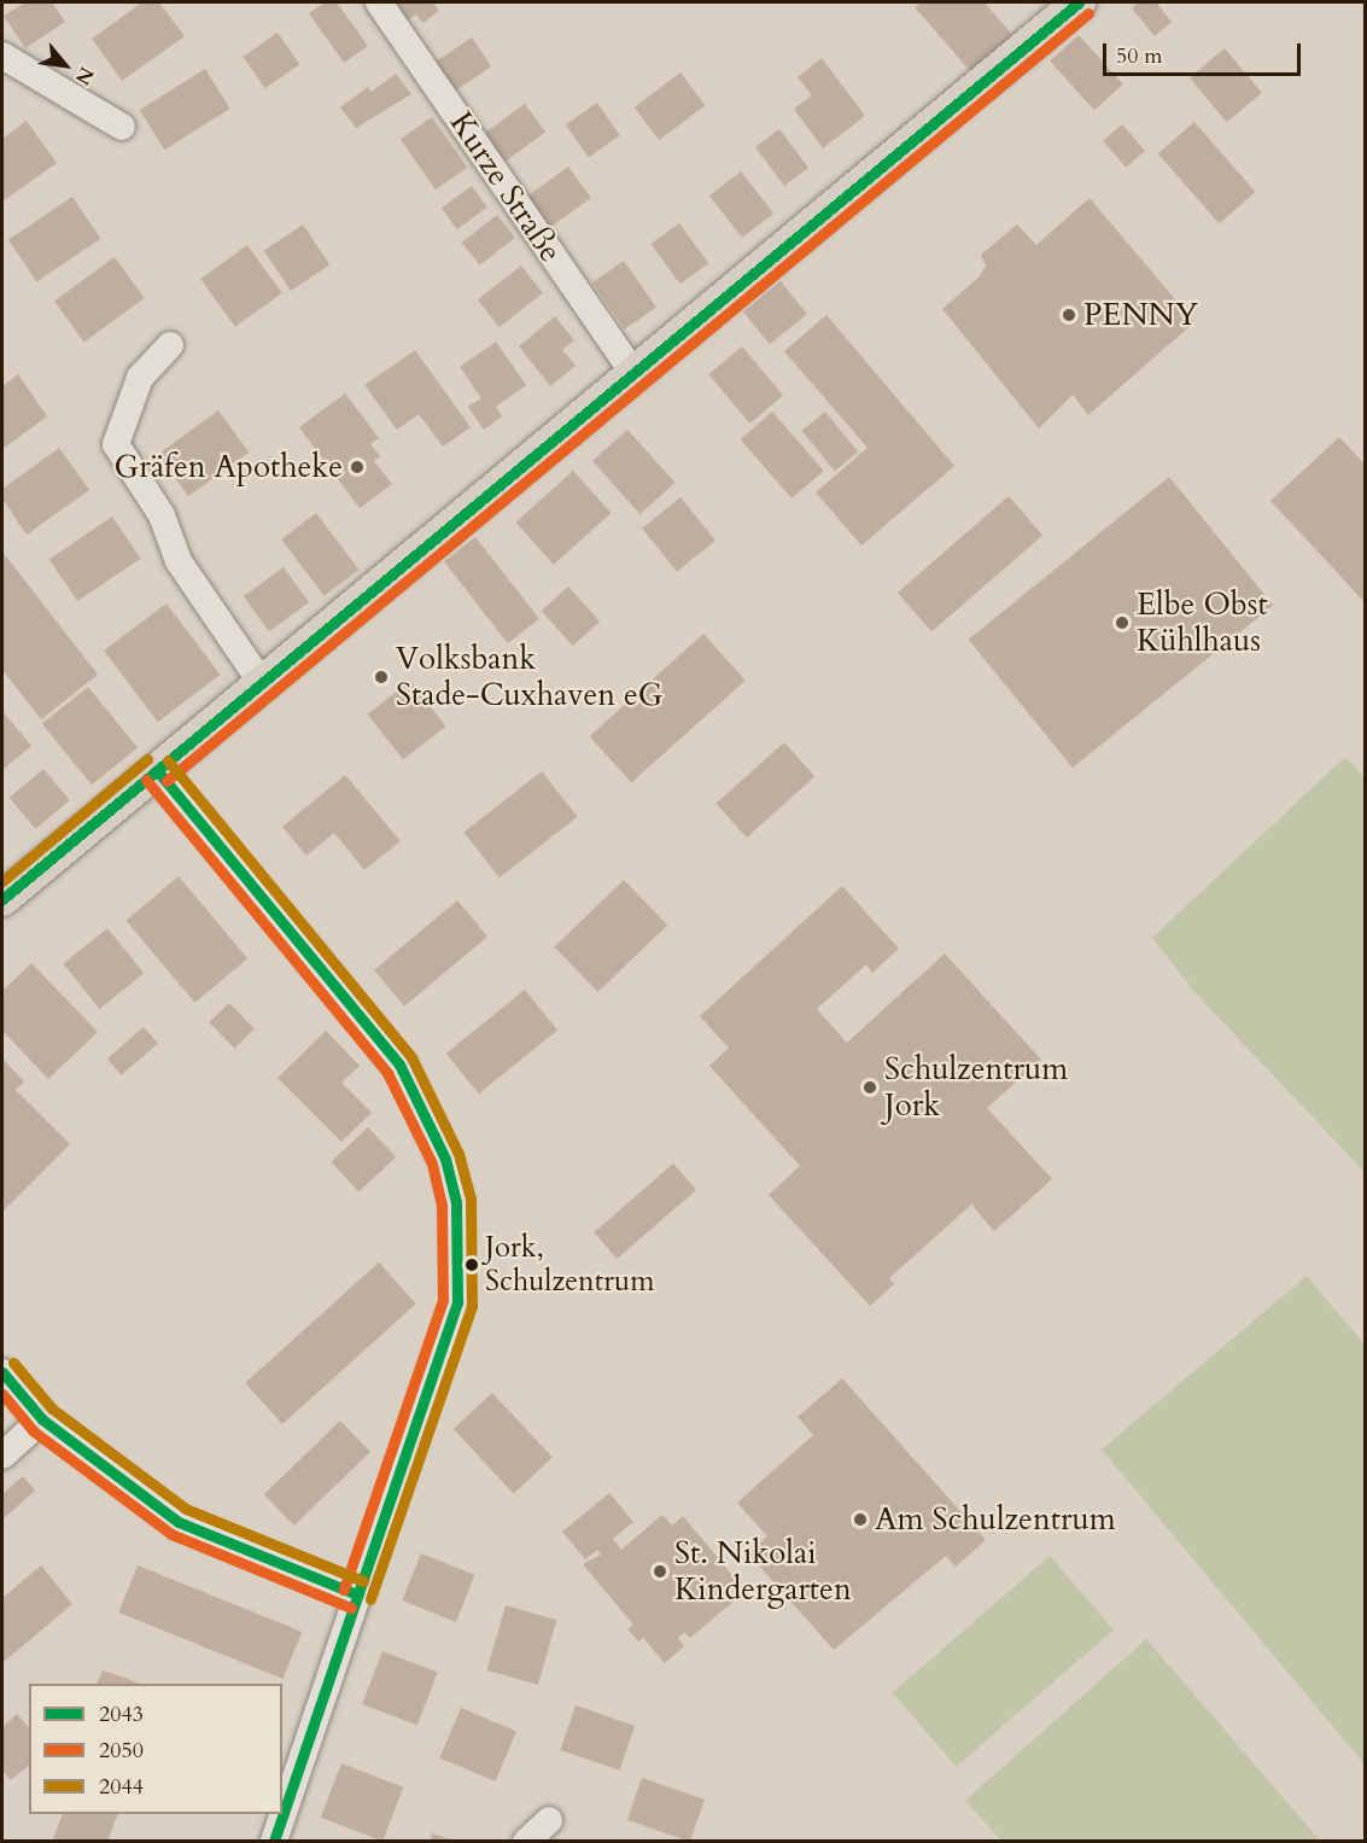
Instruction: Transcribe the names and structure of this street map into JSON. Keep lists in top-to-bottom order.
{
  "streets": {
    "street": ["Kurze Straße"]
  },
  "places": [
    "PENNY",
    "Gräfen Apotheke",
    "Elbe Obst Kühlhaus",
    "Volksbank Stade-Cuxhaven eG",
    "Schulzentrum Jork",
    "Jork, Schulzentrum",
    "Am Schulzentrum",
    "St. Nikolai Kindergarten"
  ],
  "lines": ["transit line 2043", "transit line 2050", "transit line 2044"],
  "legend": ["2043", "2050", "2044"],
  "scale_bar": "50 m",
  "north": "bottom right"
}
